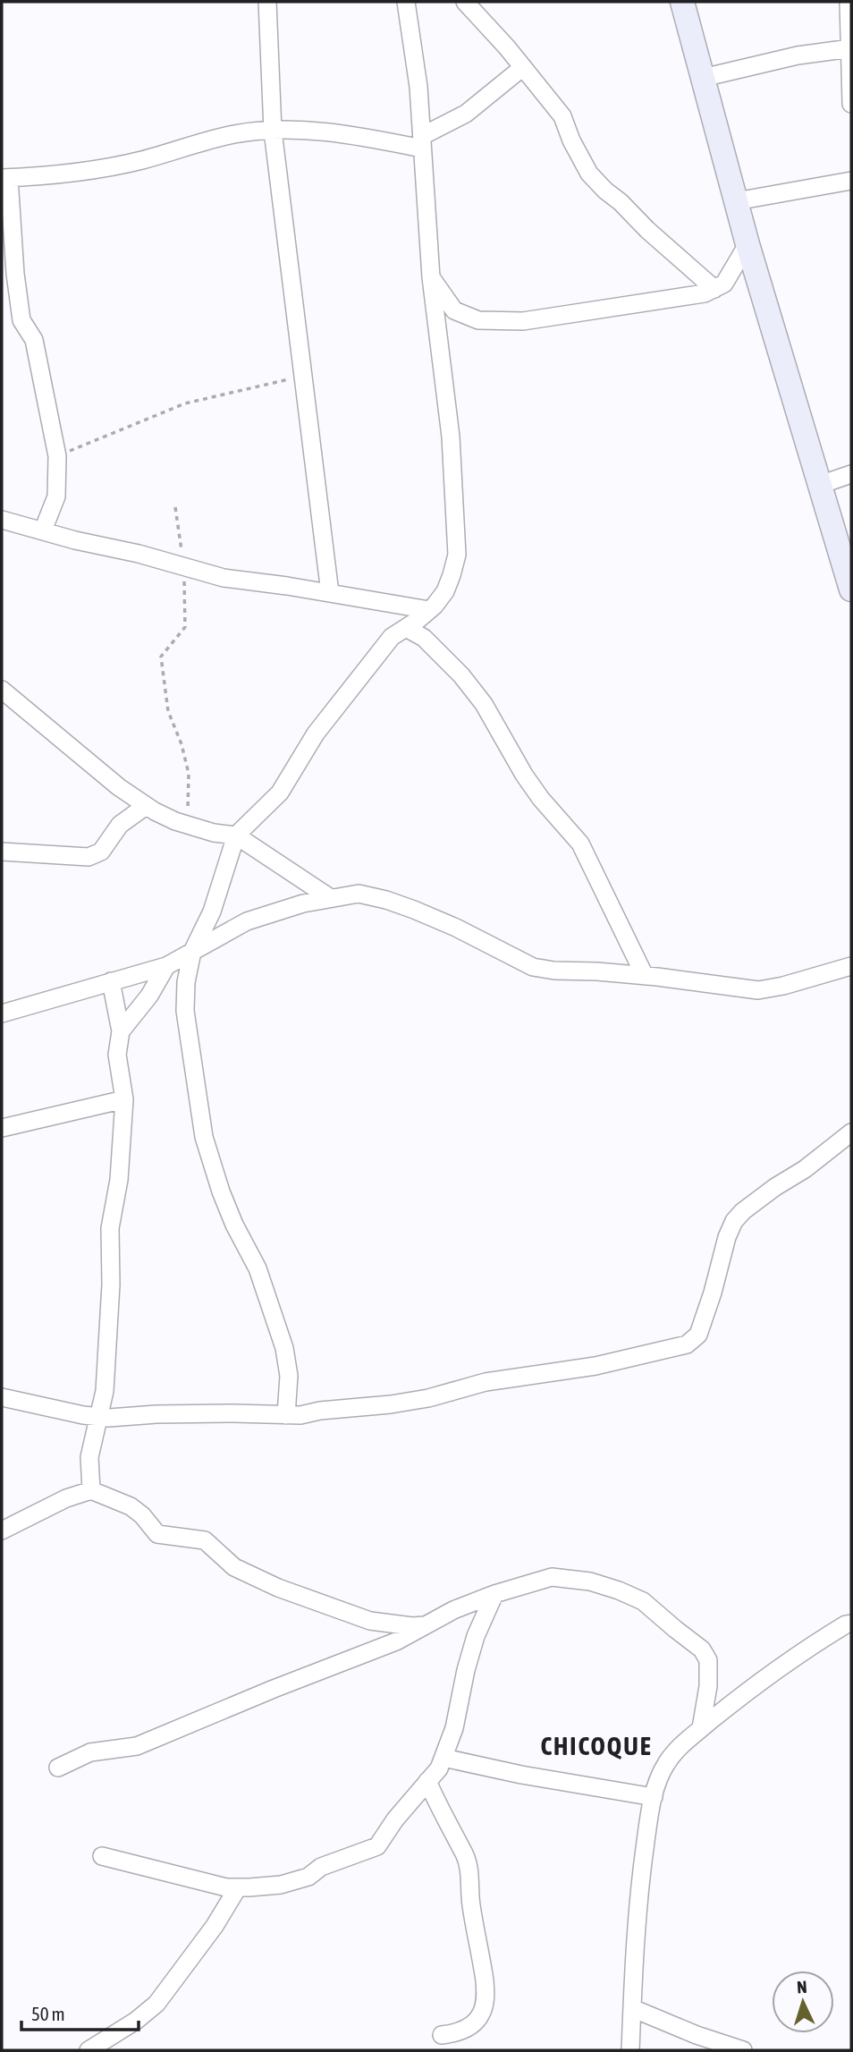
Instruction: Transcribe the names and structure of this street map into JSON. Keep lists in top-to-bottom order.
{
  "districts": ["CHICOQUE"],
  "scale_bar": "50 m",
  "north": "top"
}
